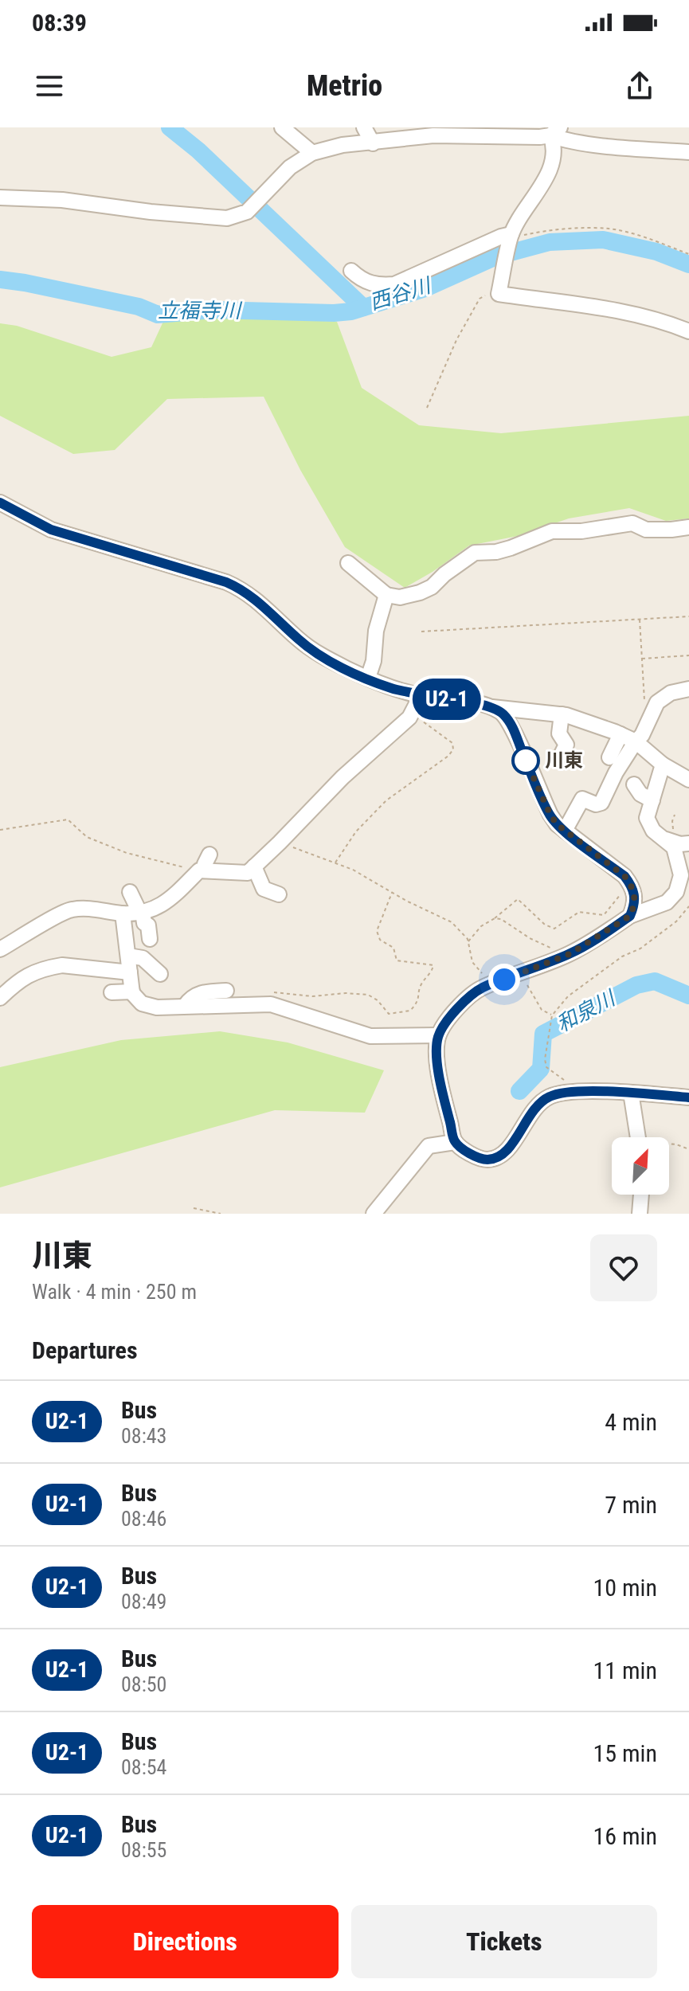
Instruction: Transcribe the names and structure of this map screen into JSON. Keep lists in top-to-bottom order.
{
  "water": ["西谷川", "立福寺川", "和泉川"],
  "places": ["川東"],
  "lines": ["bus line U2-1"],
  "north": "top right",
  "page": {
    "status": "08:39",
    "header": "Metrio",
    "on_map": "U2-1",
    "heading": [
      ["川東", "Walk · 4 min · 250 m"],
      "Departures"
    ],
    "list": [
      {
        "mark": "U2-1",
        "name": "Bus",
        "note": "08:43",
        "value": "4 min"
      },
      {
        "mark": "U2-1",
        "name": "Bus",
        "note": "08:46",
        "value": "7 min"
      },
      {
        "mark": "U2-1",
        "name": "Bus",
        "note": "08:49",
        "value": "10 min"
      },
      {
        "mark": "U2-1",
        "name": "Bus",
        "note": "08:50",
        "value": "11 min"
      },
      {
        "mark": "U2-1",
        "name": "Bus",
        "note": "08:54",
        "value": "15 min"
      },
      {
        "mark": "U2-1",
        "name": "Bus",
        "note": "08:55",
        "value": "16 min"
      }
    ],
    "buttons": ["Directions", "Tickets"]
  }
}
